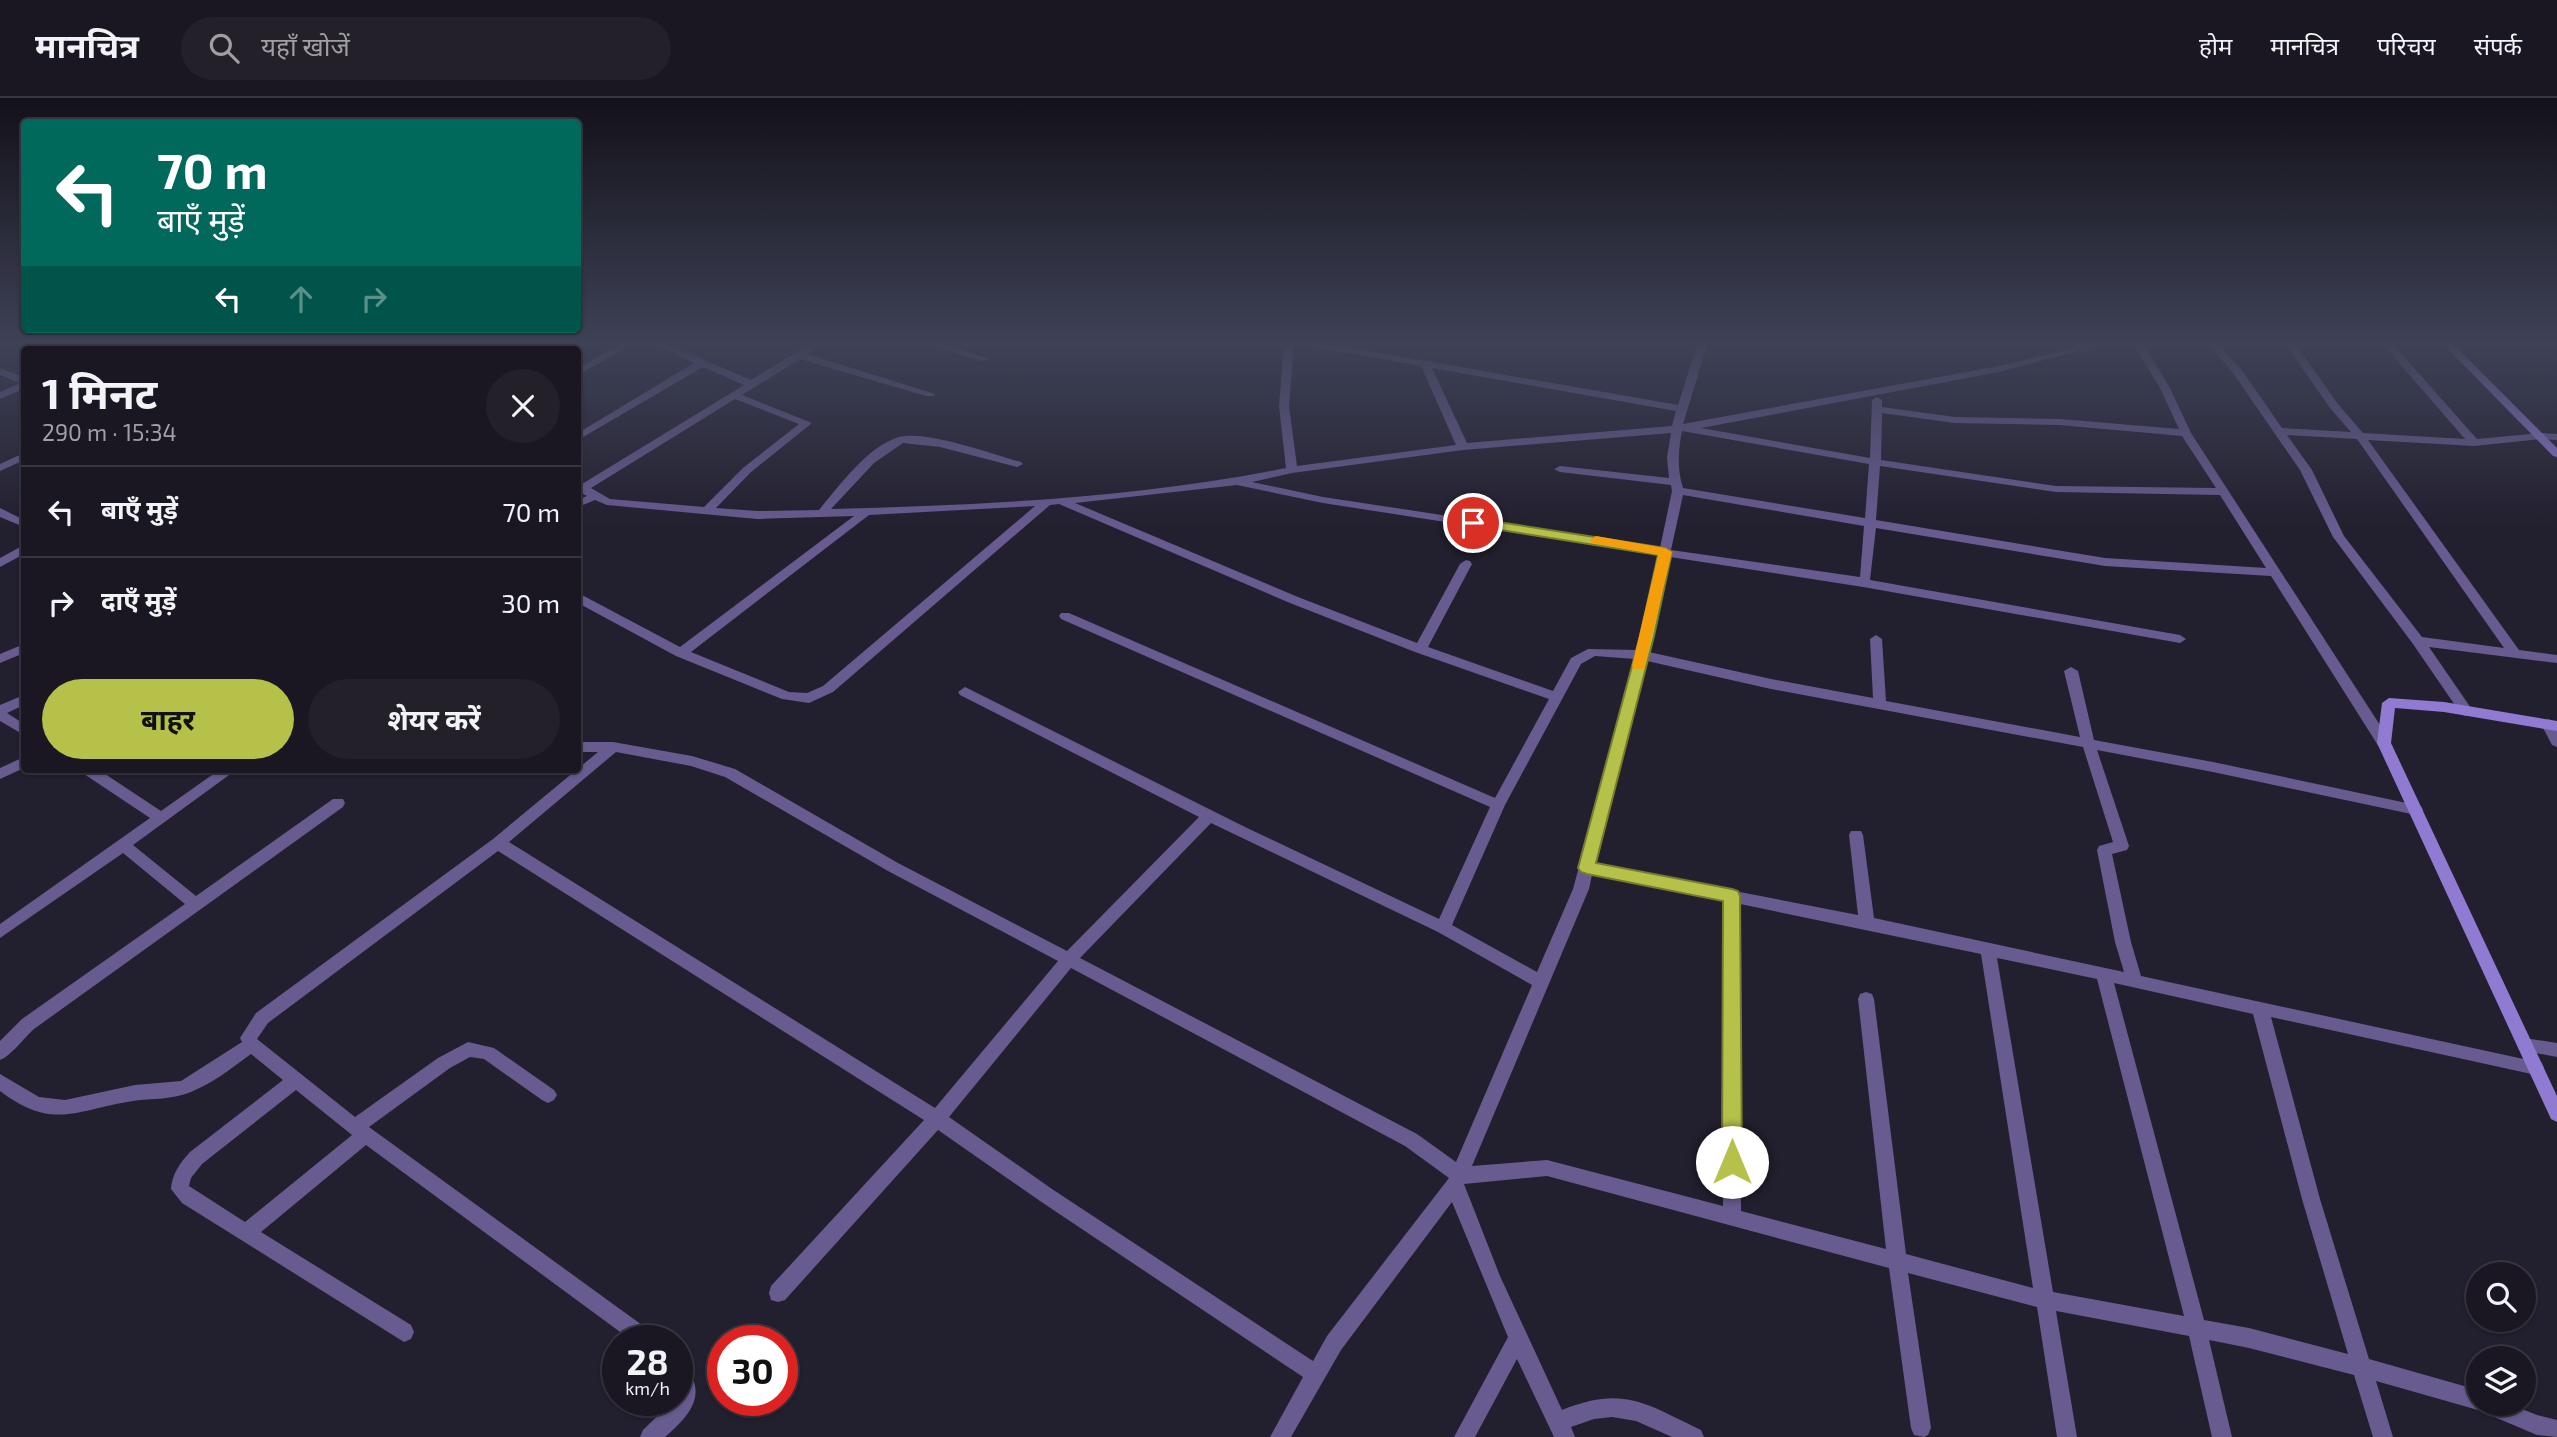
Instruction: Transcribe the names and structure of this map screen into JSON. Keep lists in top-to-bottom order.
{
  "page": {
    "header": "मानचित्र",
    "search": "यहाँ खोजें",
    "nav": [
      "होम",
      "मानचित्र",
      "परिचय",
      "संपर्क"
    ],
    "turn": ["70 m", "बाएँ मुड़ें"],
    "heading": ["1 मिनट", "290 m · 15:34"],
    "list": [
      {
        "name": "बाएँ मुड़ें",
        "value": "70 m"
      },
      {
        "name": "दाएँ मुड़ें",
        "value": "30 m"
      }
    ],
    "buttons": ["बाहर", "शेयर करें"],
    "speed": "28 km/h",
    "limit": "30"
  }
}
